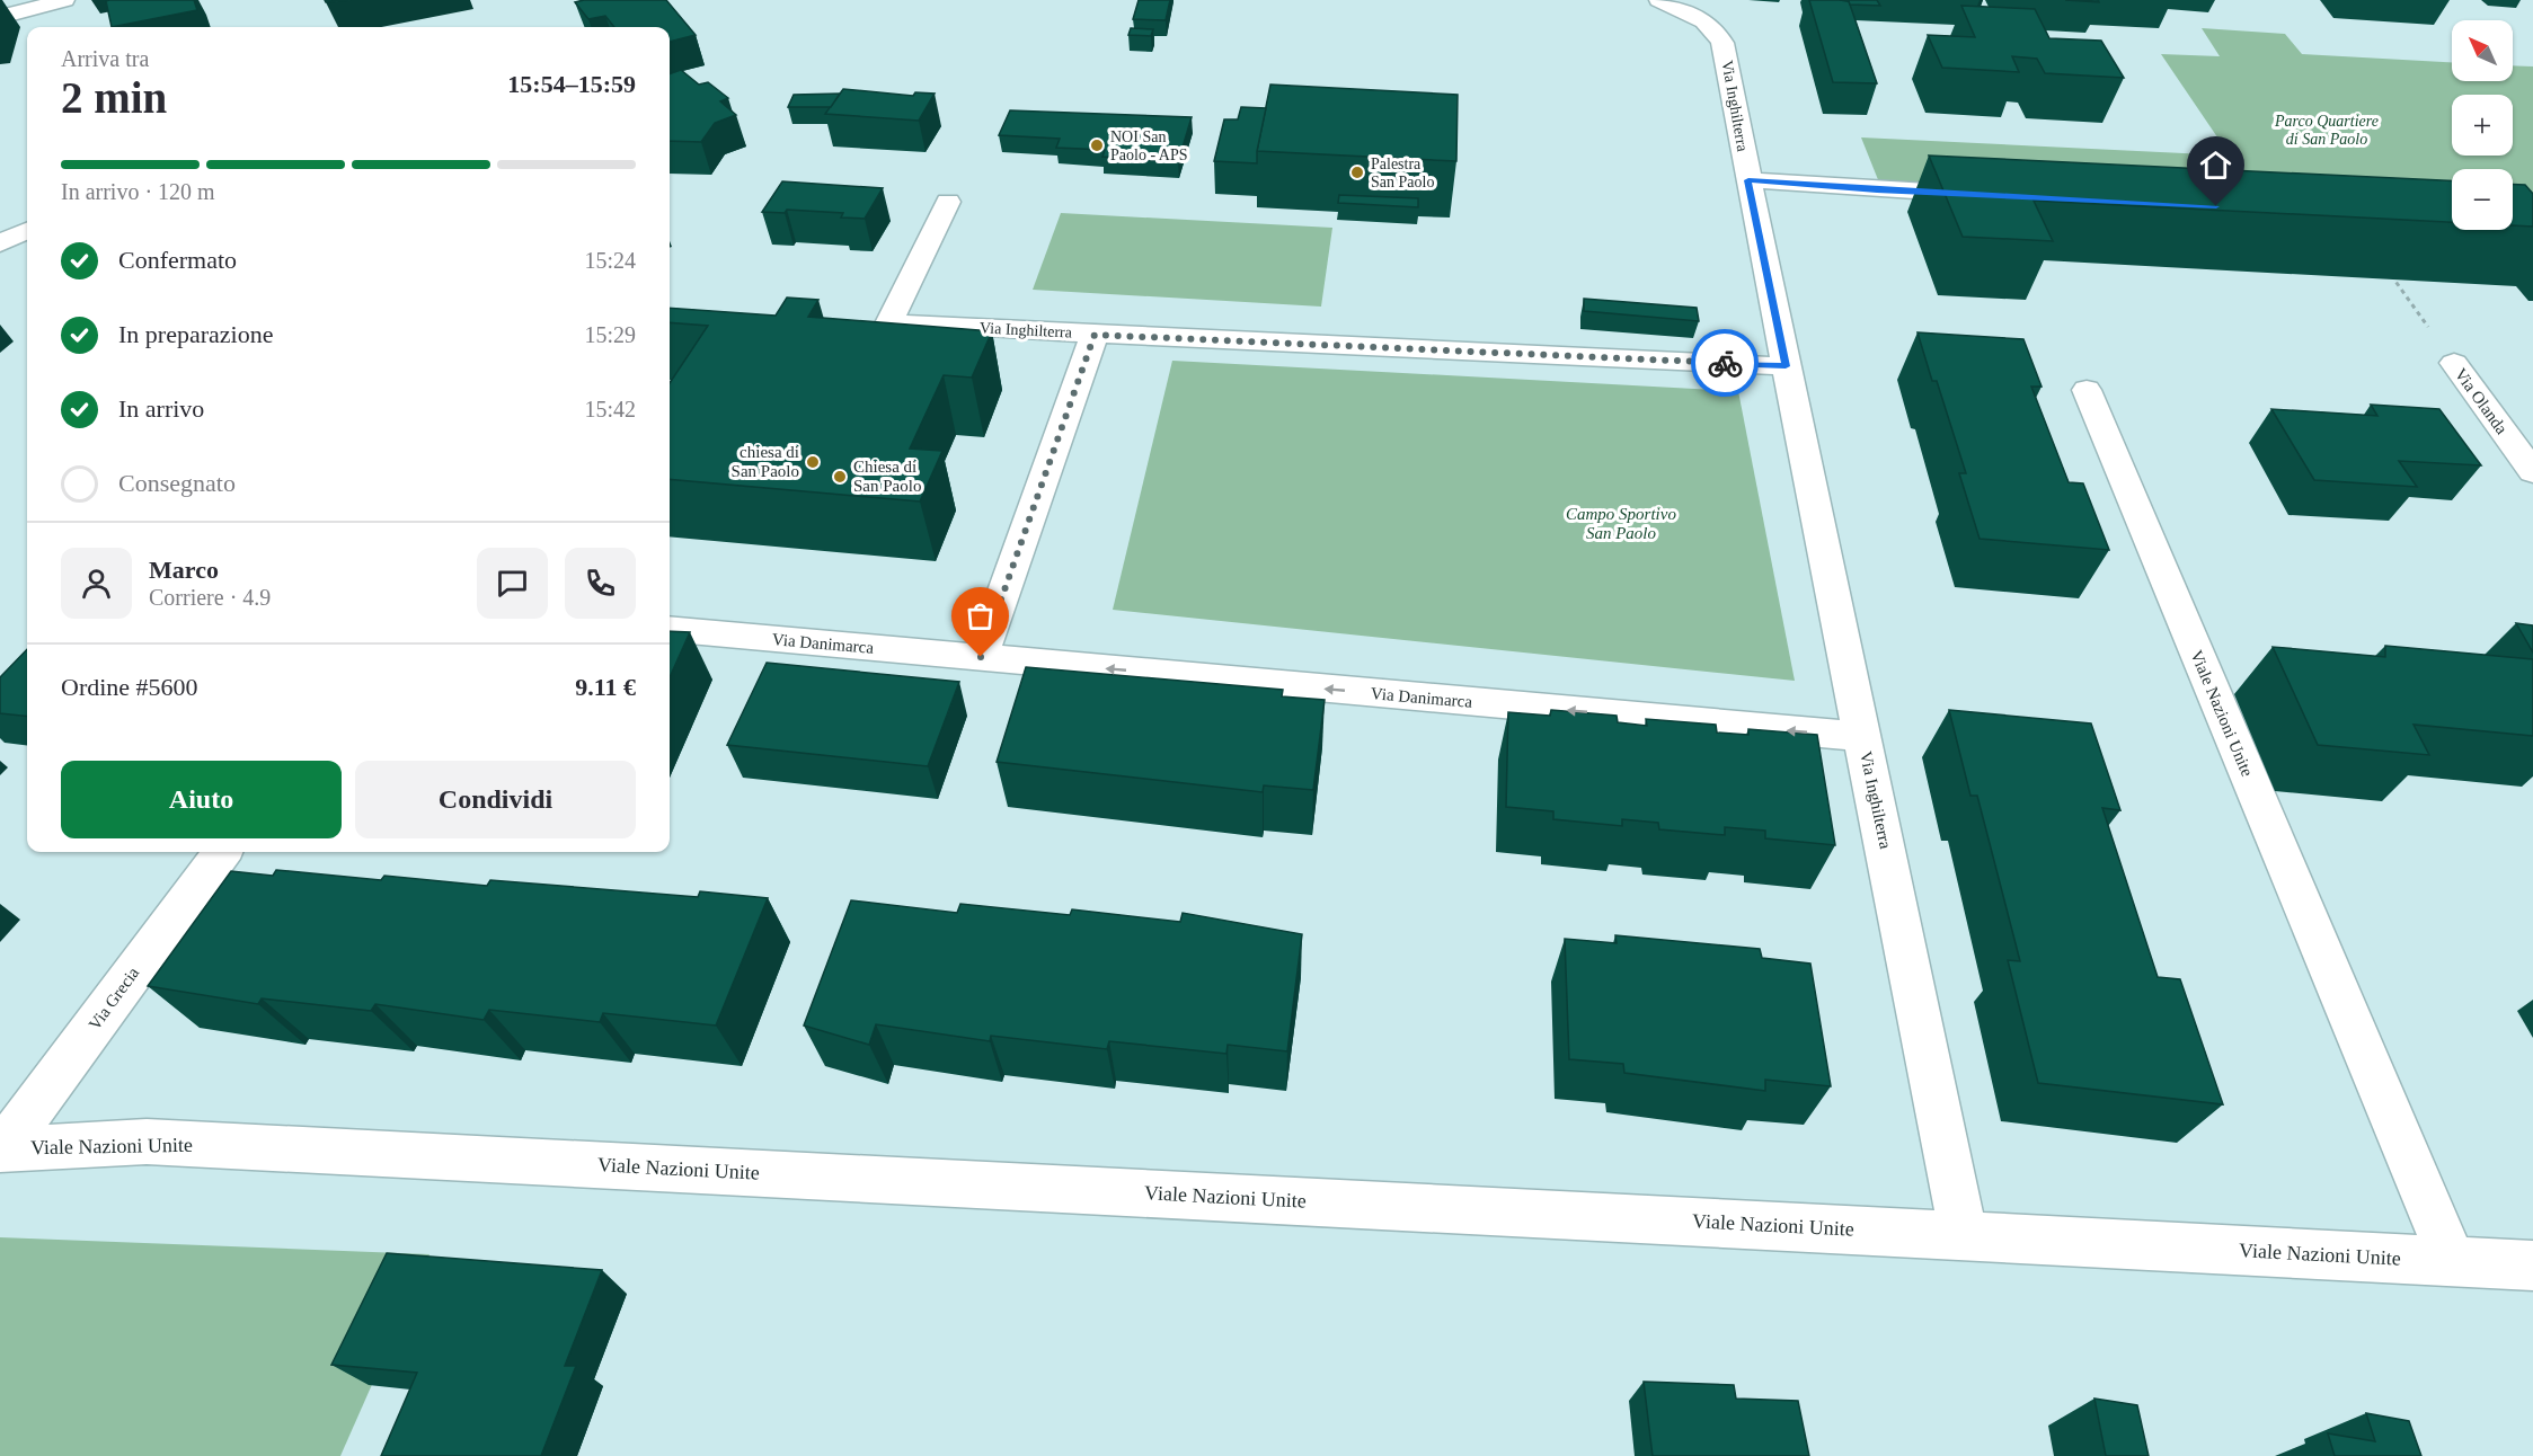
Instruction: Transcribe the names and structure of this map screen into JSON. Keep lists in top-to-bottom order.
{
  "streets": {
    "street": [
      "Via Inghilterra",
      "Via Olanda",
      "Via Danimarca",
      "Viale Nazioni Unite",
      "Via Grecia"
    ]
  },
  "crossings": [
    ["Via Inghilterra", "Via Danimarca"],
    ["Via Inghilterra", "Viale Nazioni Unite"],
    ["Viale Nazioni Unite", "Via Grecia"]
  ],
  "one_way": ["Via Danimarca"],
  "parks": ["Parco Quartiere di San Paolo", "Campo Sportivo San Paolo"],
  "places": [
    "NOI San Paolo - APS",
    "Palestra San Paolo",
    "chiesa di San Paolo",
    "Chiesa di San Paolo"
  ],
  "north": "top left",
  "page": {
    "map_buttons": ["+", "−"],
    "heading": ["2 min", "Arriva tra", "15:54–15:59"],
    "panel": [
      "Marco",
      "Corriere · 4.9",
      "Ordine #5600",
      "9.11 €"
    ],
    "bar": "In arrivo · 120 m",
    "list": [
      ["Confermato", "15:24"],
      ["In preparazione", "15:29"],
      ["In arrivo", "15:42"],
      "Consegnato"
    ],
    "buttons": ["Aiuto", "Condividi"]
  }
}
